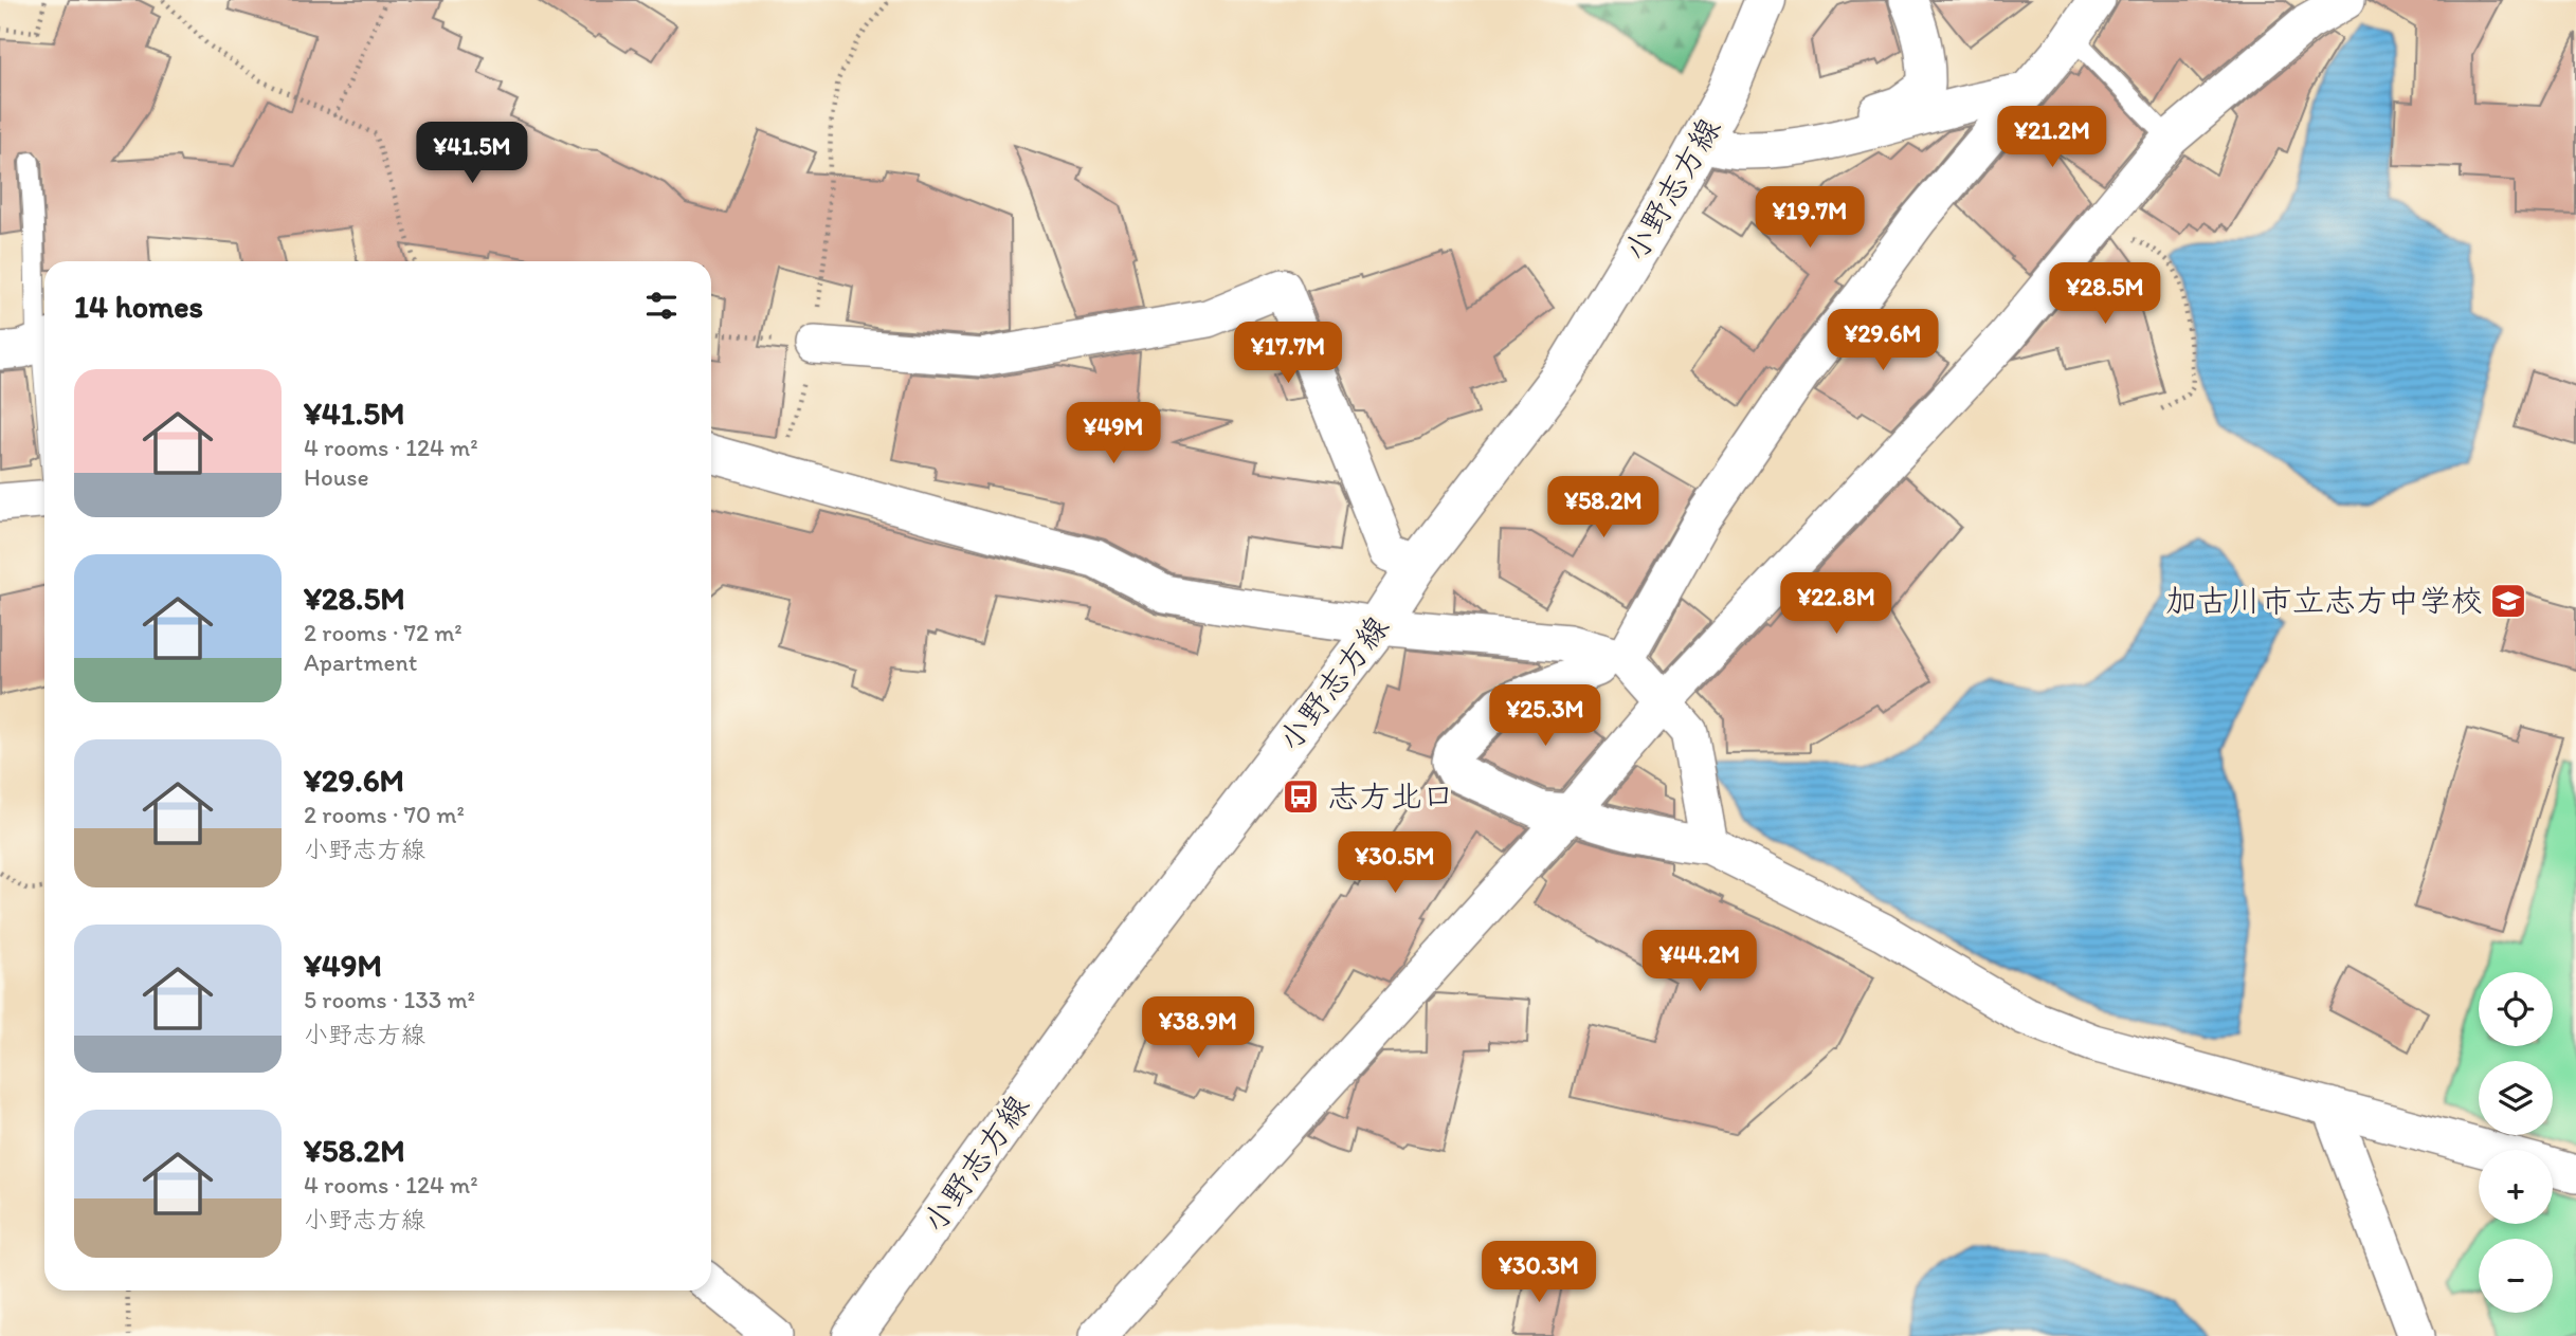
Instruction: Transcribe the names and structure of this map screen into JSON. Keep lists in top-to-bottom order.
{
  "streets": {
    "main road": ["小野志方線"]
  },
  "places": {
    "school or university": ["加古川市立志方中学校"],
    "bus stop": ["志方北口"]
  },
  "page": {
    "price": [
      "¥21.2M",
      "¥41.5M",
      "¥19.7M",
      "¥28.5M",
      "¥29.6M",
      "¥17.7M",
      "¥49M",
      "¥58.2M",
      "¥22.8M",
      "¥25.3M",
      "¥30.5M",
      "¥44.2M",
      "¥38.9M",
      "¥30.3M"
    ],
    "heading": "14 homes",
    "list": [
      {
        "name": "¥41.5M",
        "note": "4 rooms · 124 m² · House"
      },
      {
        "name": "¥28.5M",
        "note": "2 rooms · 72 m² · Apartment"
      },
      {
        "name": "¥29.6M",
        "note": "2 rooms · 70 m² · 小野志方線"
      },
      {
        "name": "¥49M",
        "note": "5 rooms · 133 m² · 小野志方線"
      },
      {
        "name": "¥58.2M",
        "note": "4 rooms · 124 m² · 小野志方線"
      }
    ],
    "map_buttons": ["+", "−"]
  }
}
